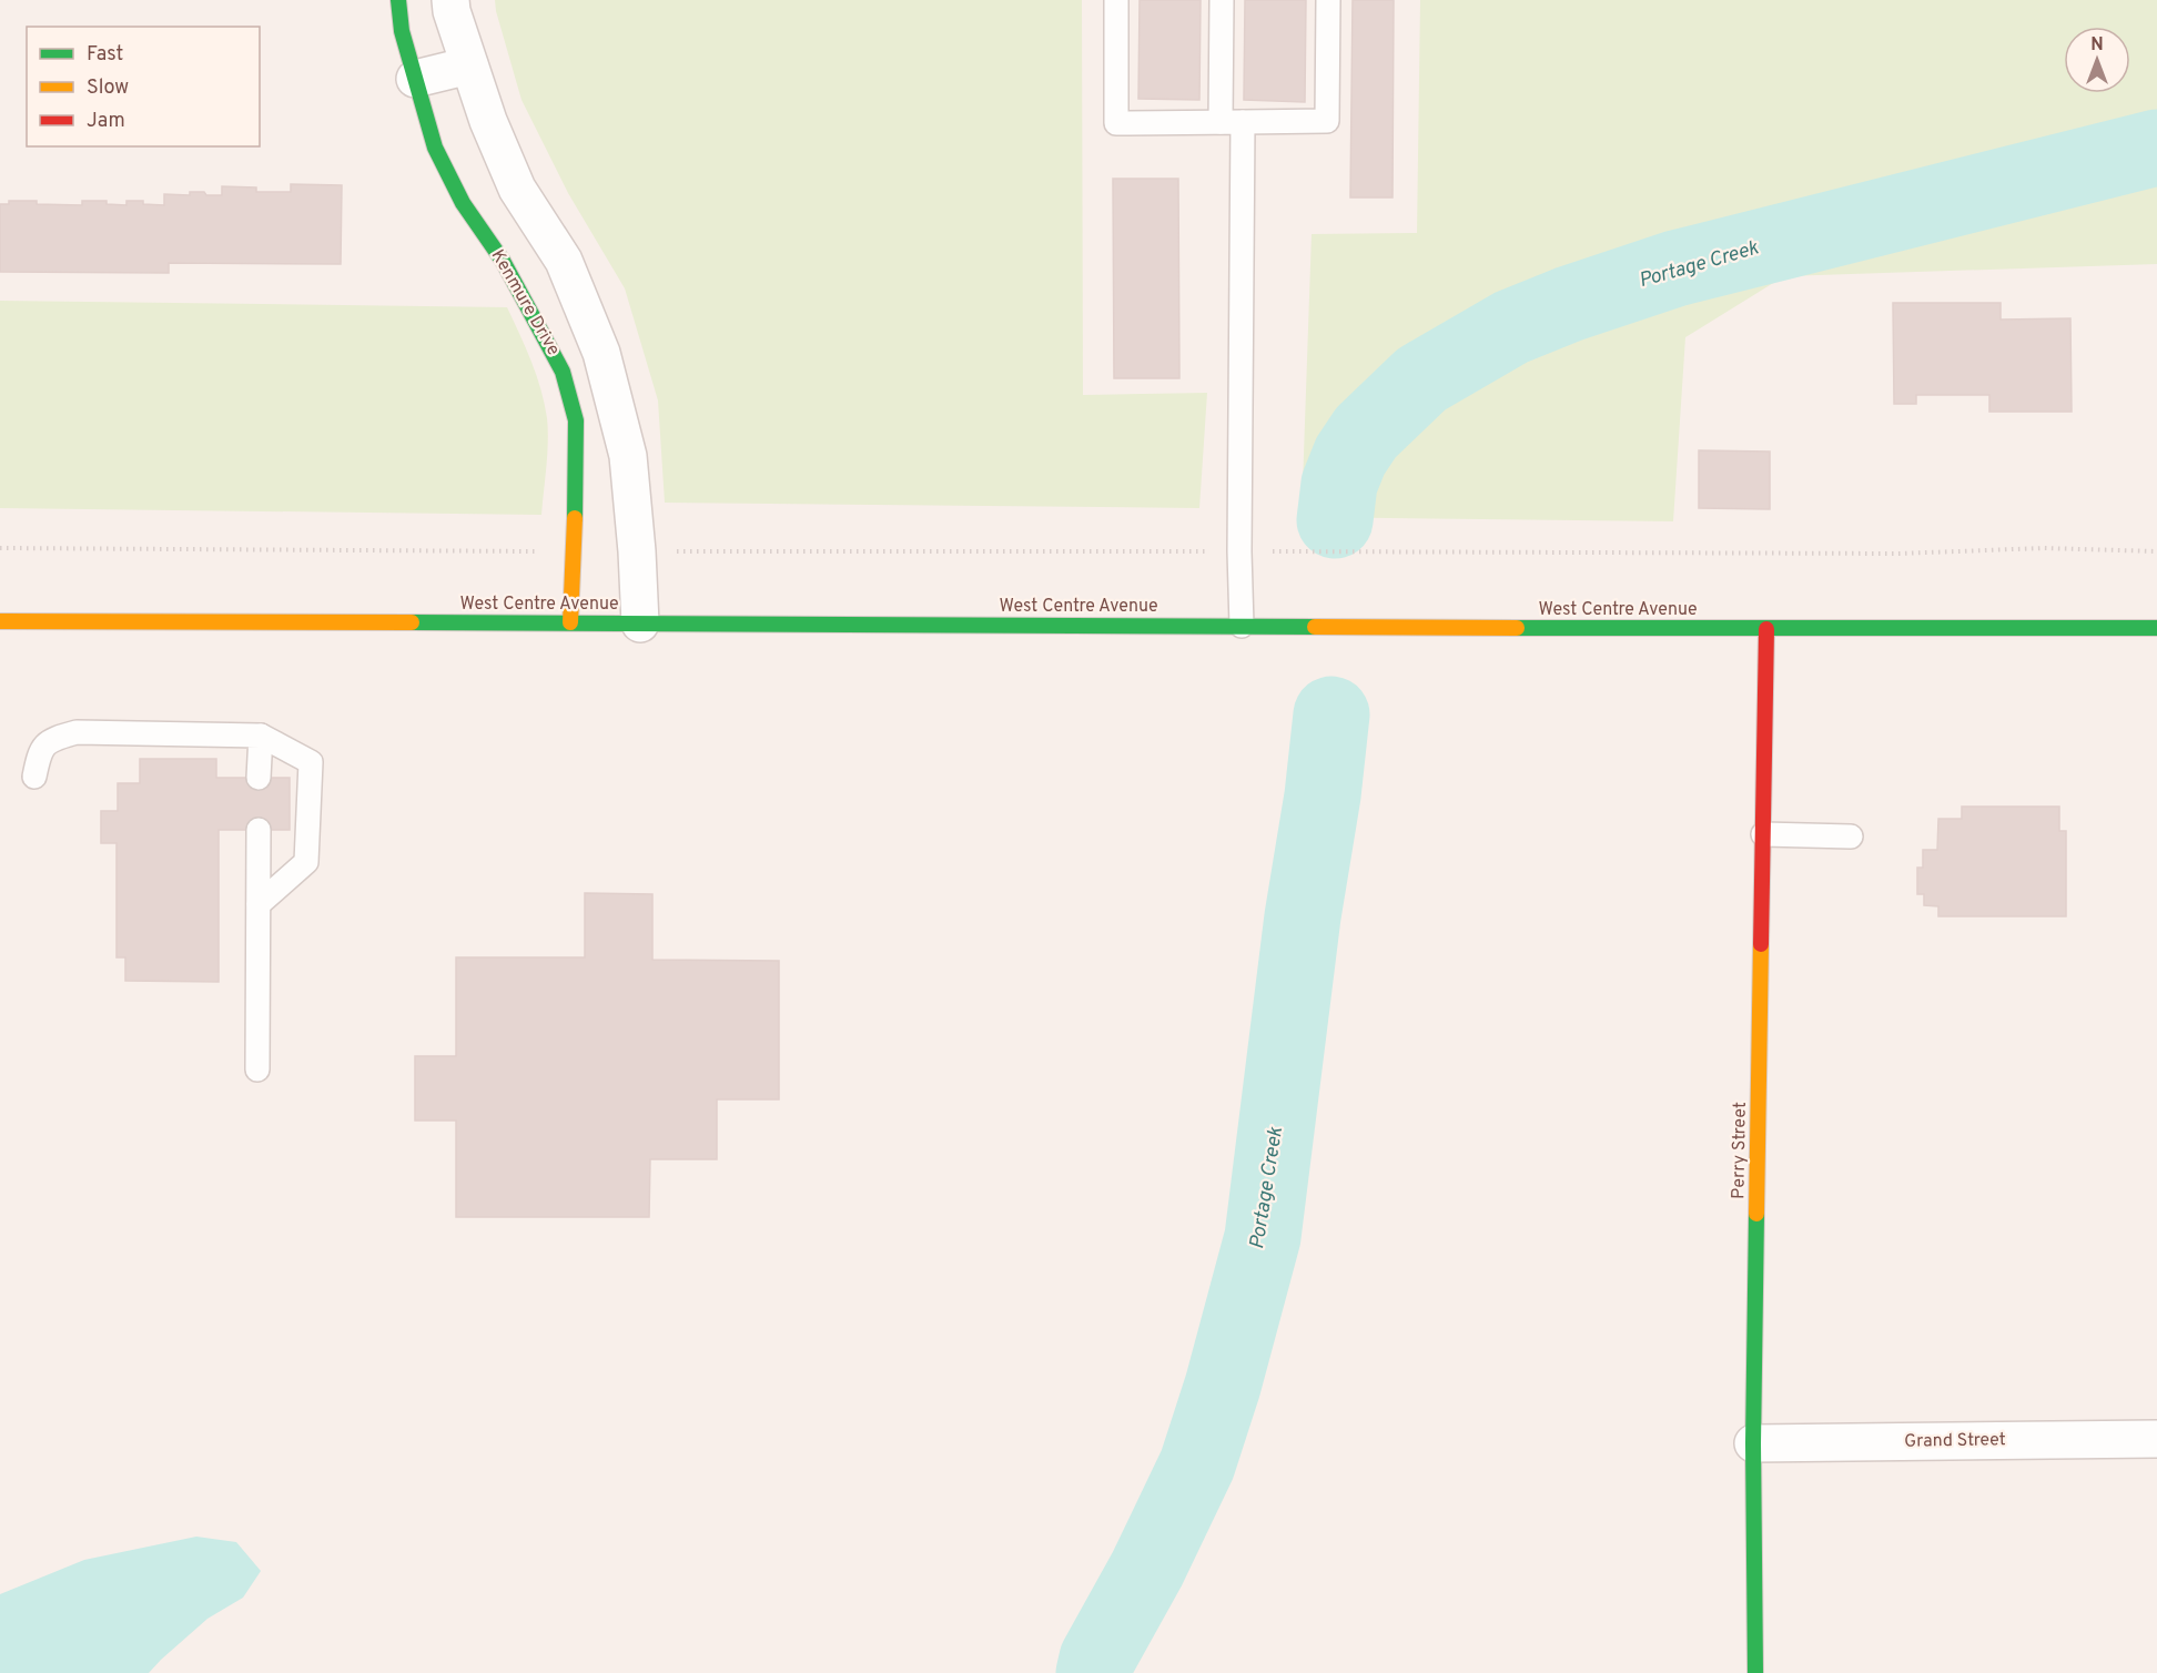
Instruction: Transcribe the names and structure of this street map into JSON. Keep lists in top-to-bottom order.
{
  "streets": {
    "main road": ["Kenmure Drive", "West Centre Avenue", "Perry Street"],
    "street": ["Grand Street"]
  },
  "crossings": [
    ["Kenmure Drive", "West Centre Avenue"],
    ["West Centre Avenue", "Perry Street"],
    ["Perry Street", "Grand Street"]
  ],
  "water": ["Portage Creek"],
  "legend": ["Fast", "Slow", "Jam"],
  "north": "top"
}
